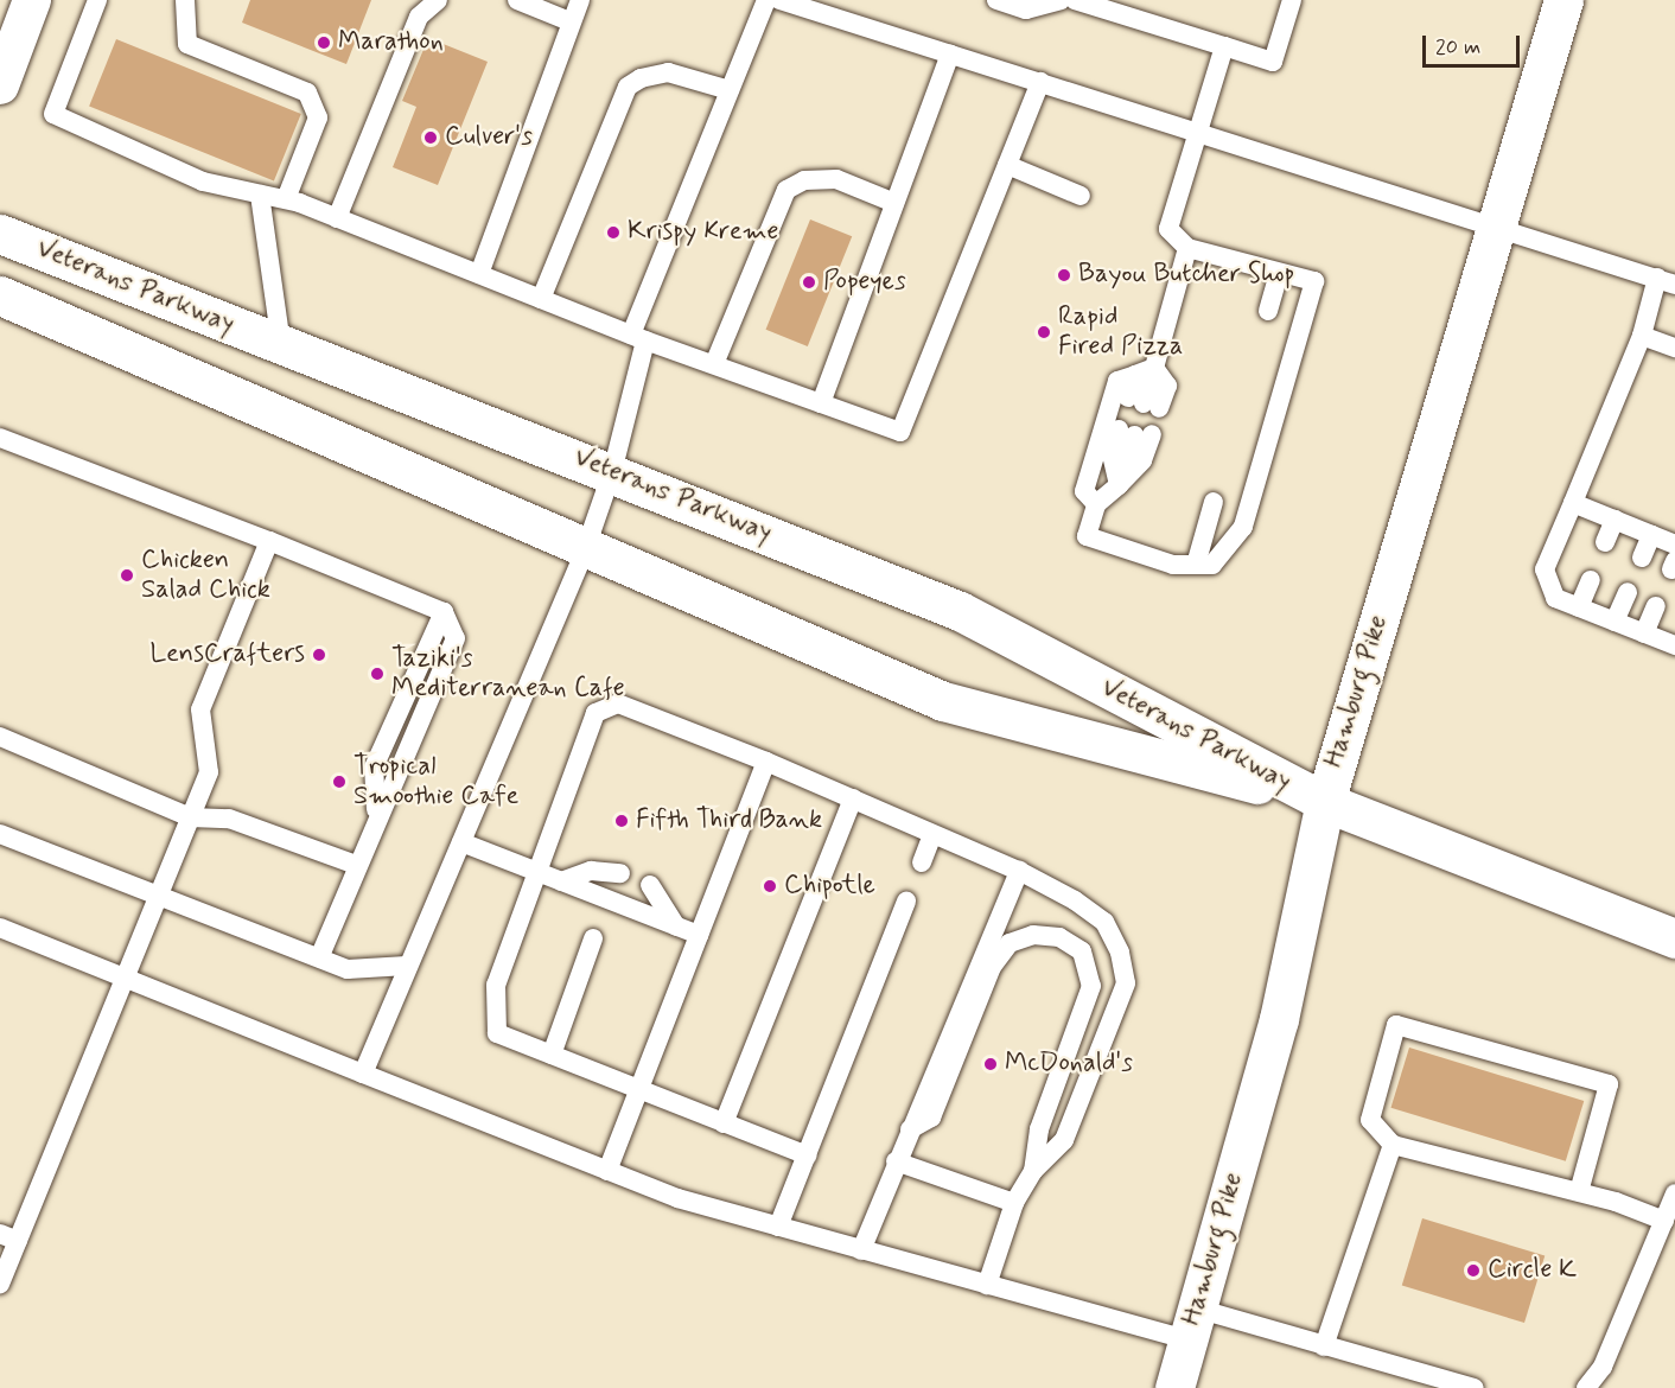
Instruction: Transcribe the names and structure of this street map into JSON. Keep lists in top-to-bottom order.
{
  "streets": {
    "main road": ["Veterans Parkway", "Hamburg Pike"]
  },
  "crossings": [
    ["Veterans Parkway", "Hamburg Pike"]
  ],
  "places": [
    "Marathon",
    "Culver's",
    "Krispy Kreme",
    "Bayou Butcher Shop",
    "Popeyes",
    "Rapid Fired Pizza",
    "Chicken Salad Chick",
    "LensCrafters",
    "Taziki's Mediterranean Cafe",
    "Tropical Smoothie Cafe",
    "Fifth Third Bank",
    "Chipotle",
    "McDonald's",
    "Circle K"
  ],
  "scale_bar": "20 m"
}
